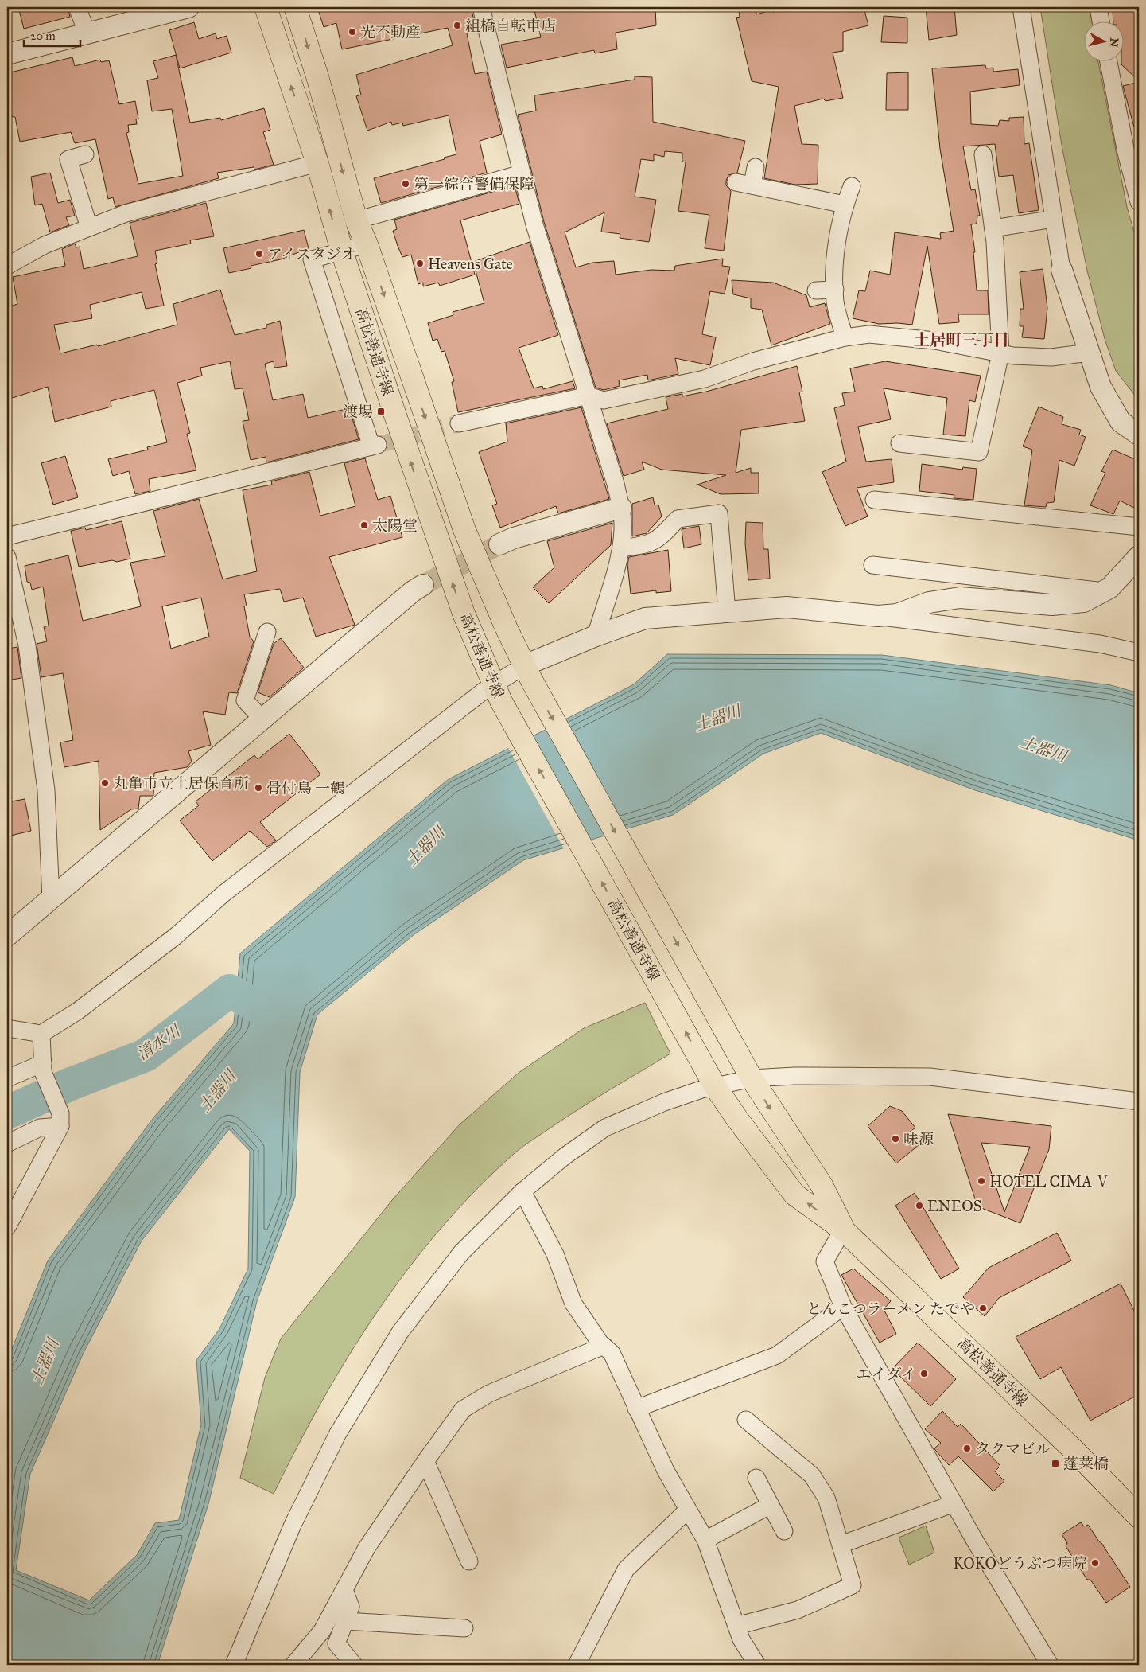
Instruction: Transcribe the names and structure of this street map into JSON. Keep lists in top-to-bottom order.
{
  "streets": {
    "main road": ["高松善通寺線"]
  },
  "districts": ["土居町三丁目"],
  "water": ["土器川", "清水川"],
  "places": {
    "other": [
      "組橋自転車店",
      "光不動産",
      "第一綜合警備保障",
      "アイスタジオ",
      "Heavens Gate",
      "太陽堂",
      "丸亀市立土居保育所",
      "骨付鳥 一鶴",
      "味源",
      "HOTEL CIMA Ⅴ",
      "ENEOS",
      "とんこつラーメン たでや",
      "エイダイ",
      "タクマビル",
      "KOKOどうぶつ病院"
    ],
    "transit": ["渡場", "蓬莱橋"]
  },
  "scale_bar": "20 m",
  "north": "right"
}
